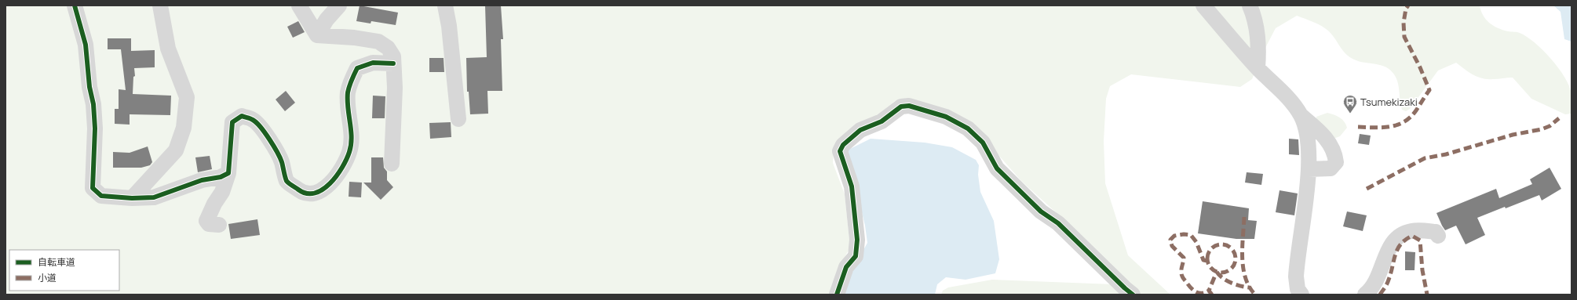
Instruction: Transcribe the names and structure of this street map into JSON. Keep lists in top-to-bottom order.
{
  "places": {
    "bus stop": ["Tsumekizaki"]
  },
  "legend": ["自転車道", "小道"]
}
